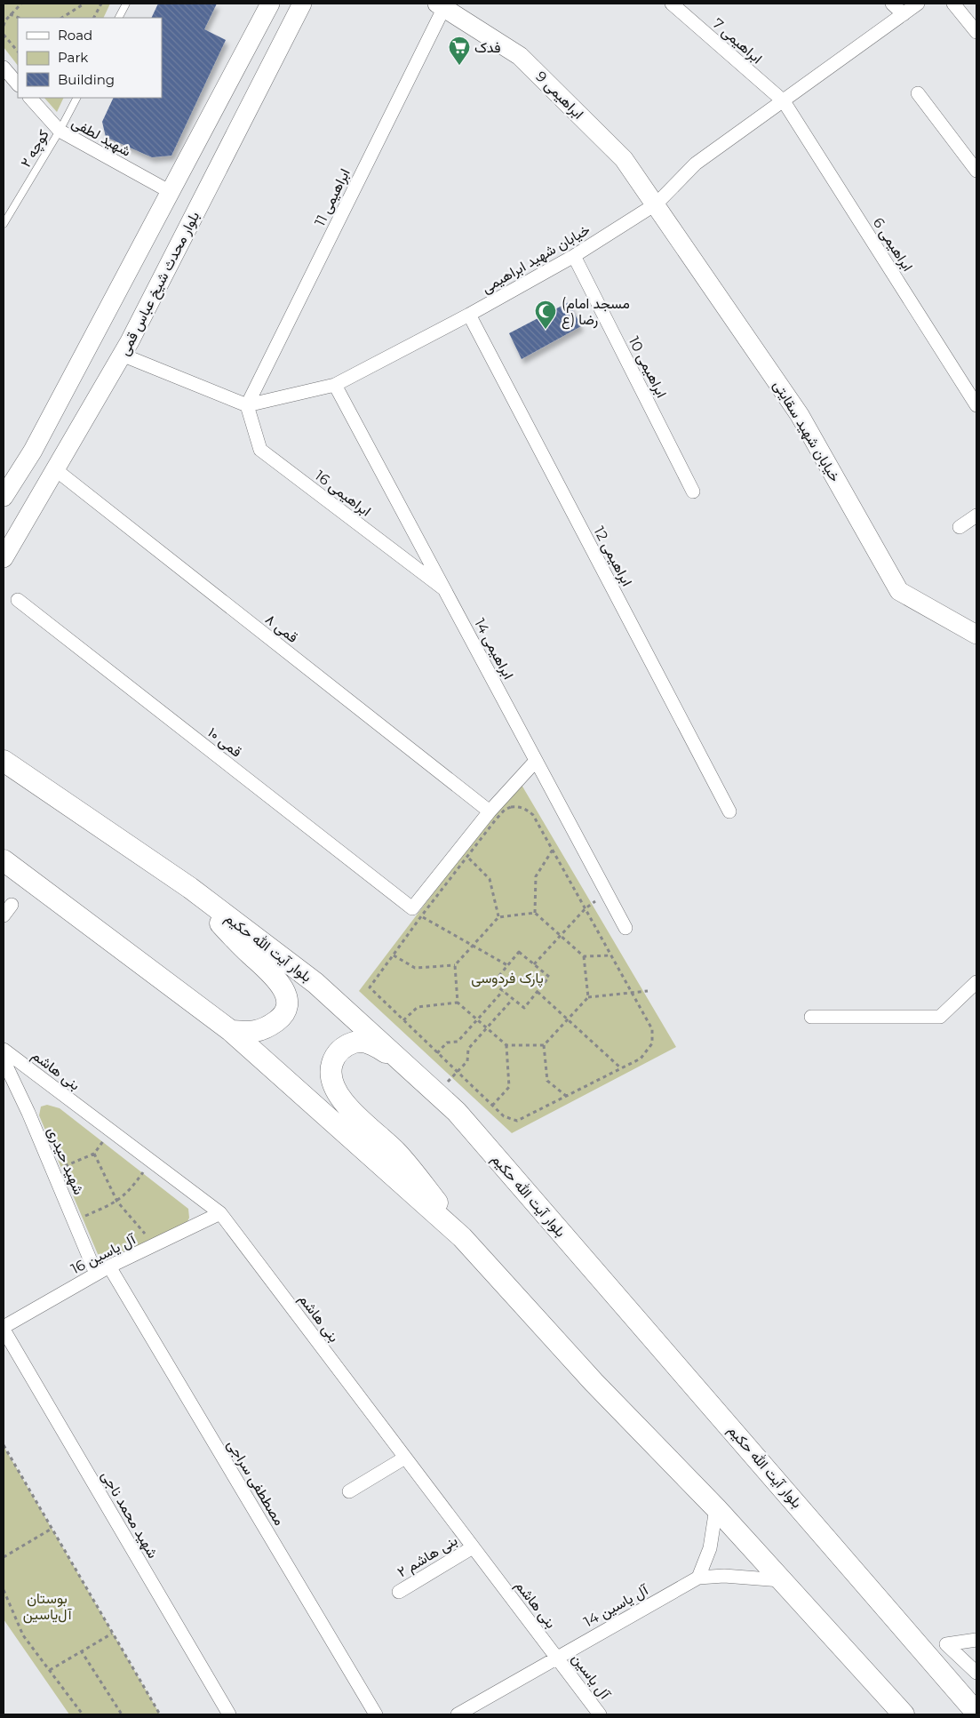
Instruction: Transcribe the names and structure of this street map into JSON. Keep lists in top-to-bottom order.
{
  "streets": {
    "main road": [
      "ابراهیمی 9",
      "بلوار محدث شیخ عباس قمی",
      "خیابان شهید سقایتی",
      "بلوار آیت الله حکیم"
    ],
    "street": [
      "ابراهیمی 7",
      "شهید لطفی",
      "ابراهیمی 11",
      "ابراهیمی 6",
      "خیابان شهید ابراهیمی",
      "ابراهیمی 10",
      "ابراهیمی 16",
      "ابراهیمی 12",
      "قمی ۸",
      "ابراهیمی 14",
      "قمی ۱۰",
      "بنی هاشم",
      "شهید حیدری",
      "آل یاسین 16",
      "مصططفی سراجی",
      "شهید محمد ناجی",
      "بنی هاشم ۲",
      "آل یاسین 14",
      "آل یاسین"
    ],
    "lane": ["کوچه ۲"]
  },
  "crossings": [
    ["ابراهیمی 7", "ابراهیمی 6"],
    ["ابراهیمی 7", "خیابان شهید ابراهیمی"],
    ["ابراهیمی 9", "ابراهیمی 11"],
    ["ابراهیمی 9", "خیابان شهید ابراهیمی"],
    ["ابراهیمی 9", "خیابان شهید سقایتی"],
    ["شهید لطفی", "کوچه ۲"],
    ["ابراهیمی 11", "خیابان شهید ابراهیمی"],
    ["ابراهیمی 11", "ابراهیمی 16"],
    ["ابراهیمی 6", "خیابان شهید ابراهیمی"],
    ["خیابان شهید ابراهیمی", "ابراهیمی 10"],
    ["خیابان شهید ابراهیمی", "خیابان شهید سقایتی"],
    ["خیابان شهید ابراهیمی", "ابراهیمی 16"],
    ["خیابان شهید ابراهیمی", "ابراهیمی 12"],
    ["خیابان شهید ابراهیمی", "ابراهیمی 14"],
    ["بلوار محدث شیخ عباس قمی", "قمی ۸"],
    ["ابراهیمی 16", "ابراهیمی 14"],
    ["بنی هاشم", "آل یاسین 16"],
    ["بنی هاشم", "بنی هاشم ۲"],
    ["بنی هاشم", "آل یاسین 14"],
    ["بنی هاشم", "آل یاسین"],
    ["شهید حیدری", "آل یاسین 16"],
    ["آل یاسین 16", "مصططفی سراجی"],
    ["آل یاسین 16", "شهید محمد ناجی"],
    ["آل یاسین 14", "آل یاسین"]
  ],
  "parks": ["پارک فردوسی", "بوستان آل‌یاسین"],
  "places": {
    "supermarket": ["فدک"],
    "mosque": ["(مسجد امام رضا (ع"]
  },
  "legend": ["Road", "Park", "Building"]
}
